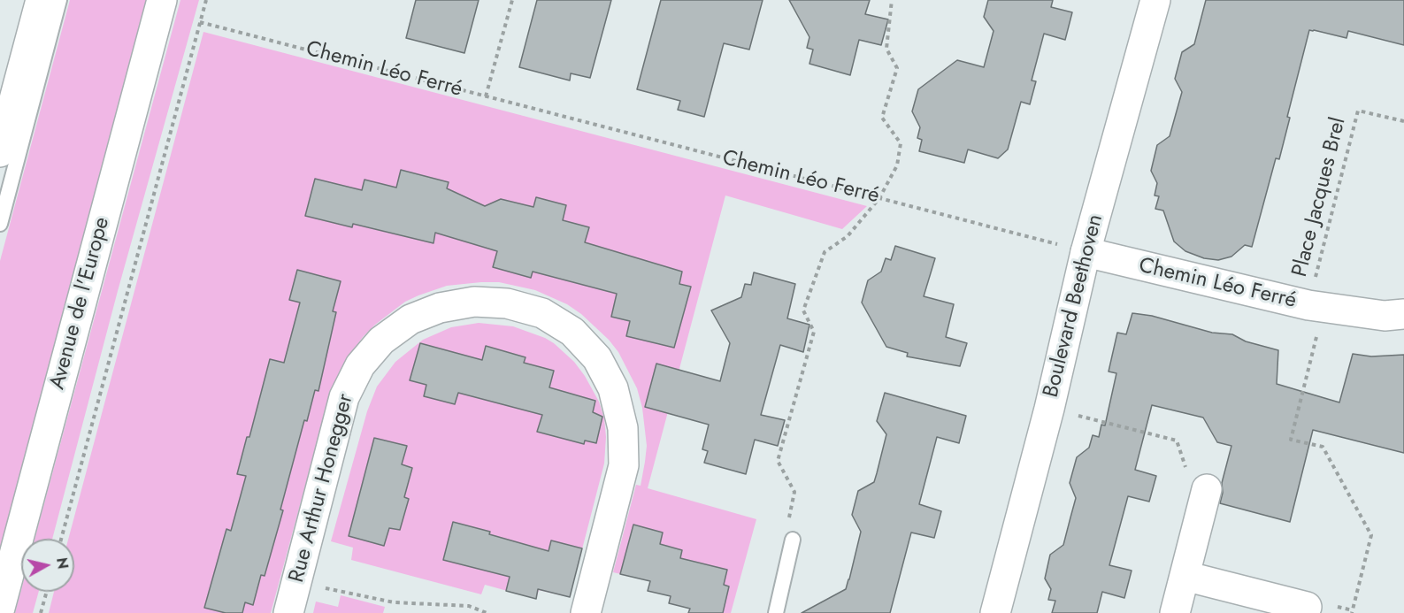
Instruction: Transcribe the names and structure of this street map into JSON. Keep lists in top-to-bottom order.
{
  "streets": {
    "street": [
      "Chemin Léo Ferré",
      "Avenue de l'Europe",
      "Boulevard Beethoven",
      "Rue Arthur Honegger"
    ],
    "path": ["Place Jacques Brel"]
  },
  "crossings": [
    ["Chemin Léo Ferré", "Place Jacques Brel"],
    ["Chemin Léo Ferré", "Boulevard Beethoven"]
  ],
  "north": "right"
}
